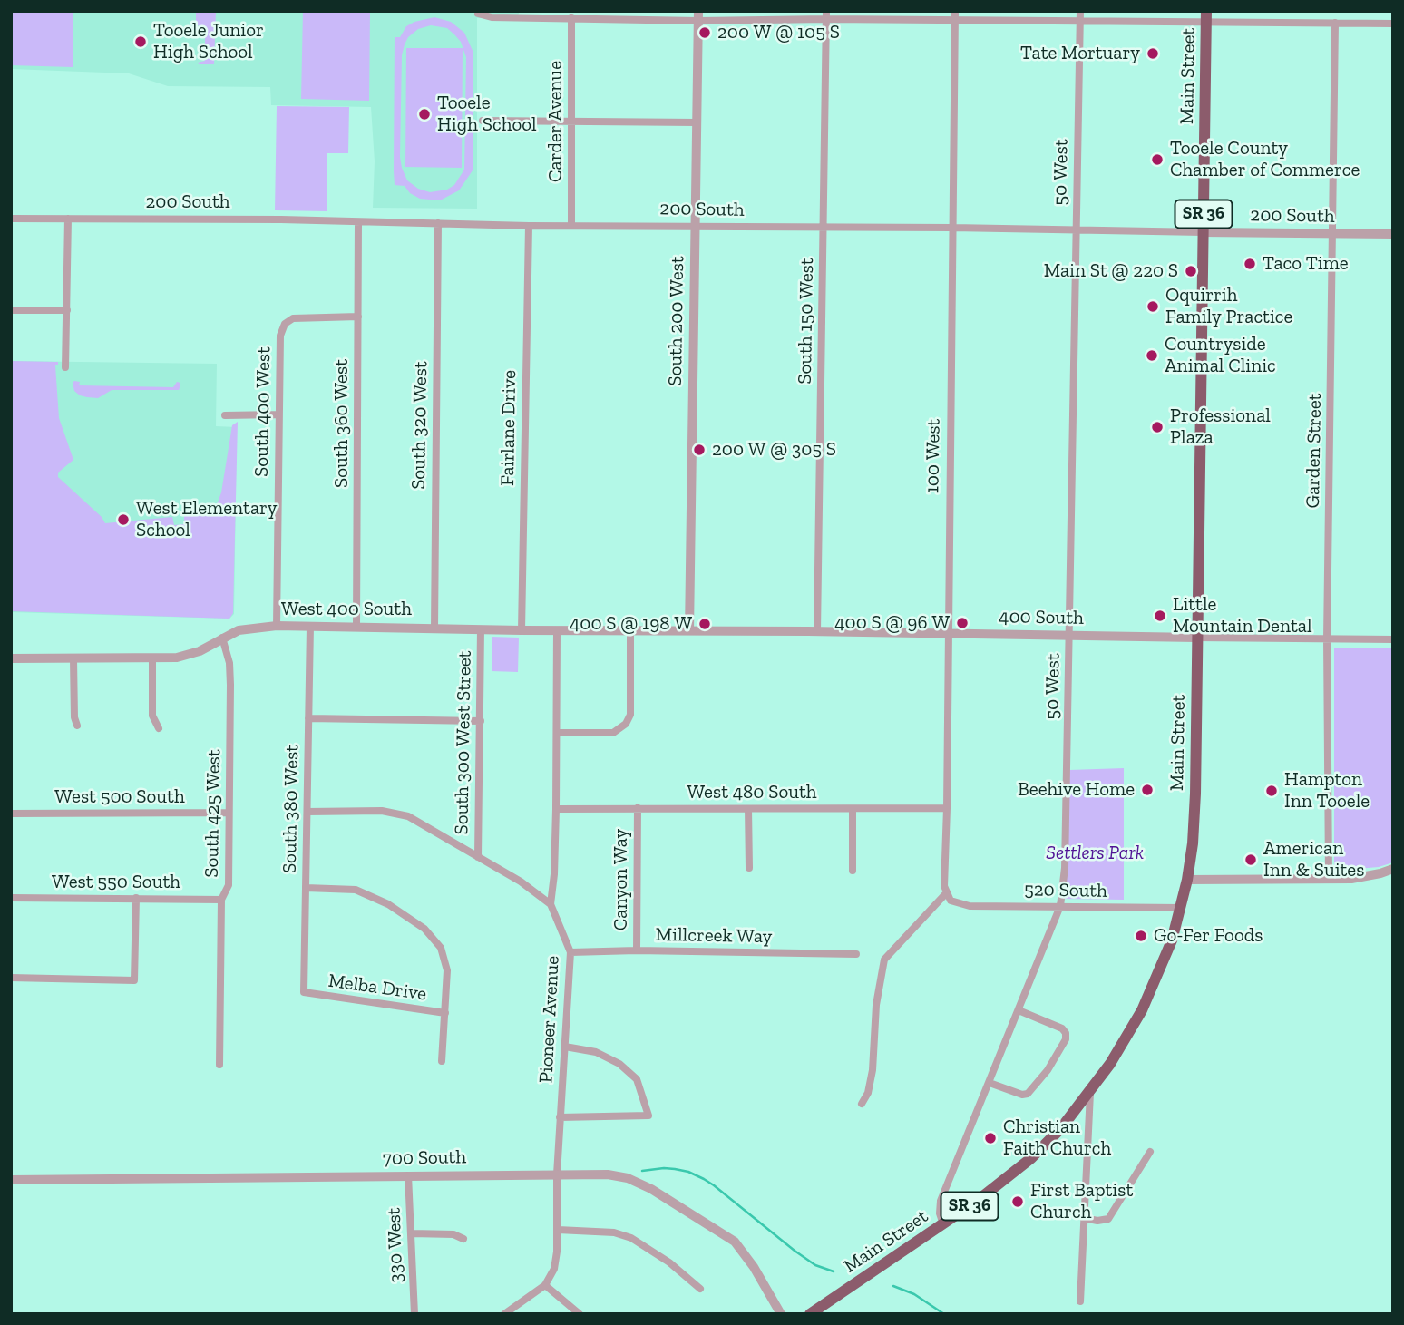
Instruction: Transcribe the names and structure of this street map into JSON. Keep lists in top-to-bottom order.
{
  "streets": {
    "highway": ["Main Street", "SR 36"],
    "street": [
      "Carder Avenue",
      "50 West",
      "200 South",
      "South 200 West",
      "South 150 West",
      "South 400 West",
      "South 360 West",
      "South 320 West",
      "Fairlane Drive",
      "Garden Street",
      "100 West",
      "West 400 South",
      "400 South",
      "South 300 West Street",
      "West 480 South",
      "West 500 South",
      "South 380 West",
      "South 425 West",
      "Canyon Way",
      "West 550 South",
      "520 South",
      "Millcreek Way",
      "Melba Drive",
      "Pioneer Avenue",
      "700 South",
      "330 West"
    ]
  },
  "crossings": [
    ["Main Street", "50 West"],
    ["Main Street", "200 South"],
    ["Main Street", "400 South"],
    ["Main Street", "520 South"],
    ["Carder Avenue", "200 South"],
    ["50 West", "200 South"],
    ["50 West", "400 South"],
    ["50 West", "520 South"],
    ["200 South", "South 200 West"],
    ["200 South", "South 150 West"],
    ["200 South", "South 360 West"],
    ["200 South", "South 320 West"],
    ["200 South", "Fairlane Drive"],
    ["200 South", "Garden Street"],
    ["200 South", "100 West"],
    ["South 200 West", "West 400 South"],
    ["South 200 West", "400 South"],
    ["South 150 West", "400 South"],
    ["South 400 West", "South 360 West"],
    ["South 400 West", "West 400 South"],
    ["South 360 West", "West 400 South"],
    ["South 320 West", "West 400 South"],
    ["Fairlane Drive", "West 400 South"],
    ["Garden Street", "400 South"],
    ["100 West", "400 South"],
    ["100 West", "West 480 South"],
    ["100 West", "520 South"],
    ["West 400 South", "400 South"],
    ["West 400 South", "South 300 West Street"],
    ["West 400 South", "South 380 West"],
    ["West 400 South", "South 425 West"],
    ["West 400 South", "Pioneer Avenue"],
    ["West 480 South", "Canyon Way"],
    ["West 480 South", "Pioneer Avenue"],
    ["West 500 South", "South 425 West"],
    ["South 380 West", "Melba Drive"],
    ["South 425 West", "West 550 South"],
    ["Canyon Way", "Millcreek Way"],
    ["Millcreek Way", "Pioneer Avenue"],
    ["Pioneer Avenue", "700 South"],
    ["700 South", "330 West"]
  ],
  "parks": ["Settlers Park"],
  "places": [
    "200 W @ 105 S",
    "Tooele Junior High School",
    "Tate Mortuary",
    "Tooele High School",
    "Tooele County Chamber of Commerce",
    "Taco Time",
    "Main St @ 220 S",
    "Oquirrih Family Practice",
    "Countryside Animal Clinic",
    "Professional Plaza",
    "200 W @ 305 S",
    "West Elementary School",
    "Little Mountain Dental",
    "400 S @ 96 W",
    "400 S @ 198 W",
    "Beehive Home",
    "Hampton Inn Tooele",
    "American Inn & Suites",
    "Go-Fer Foods",
    "Christian Faith Church",
    "First Baptist Church"
  ]
}
